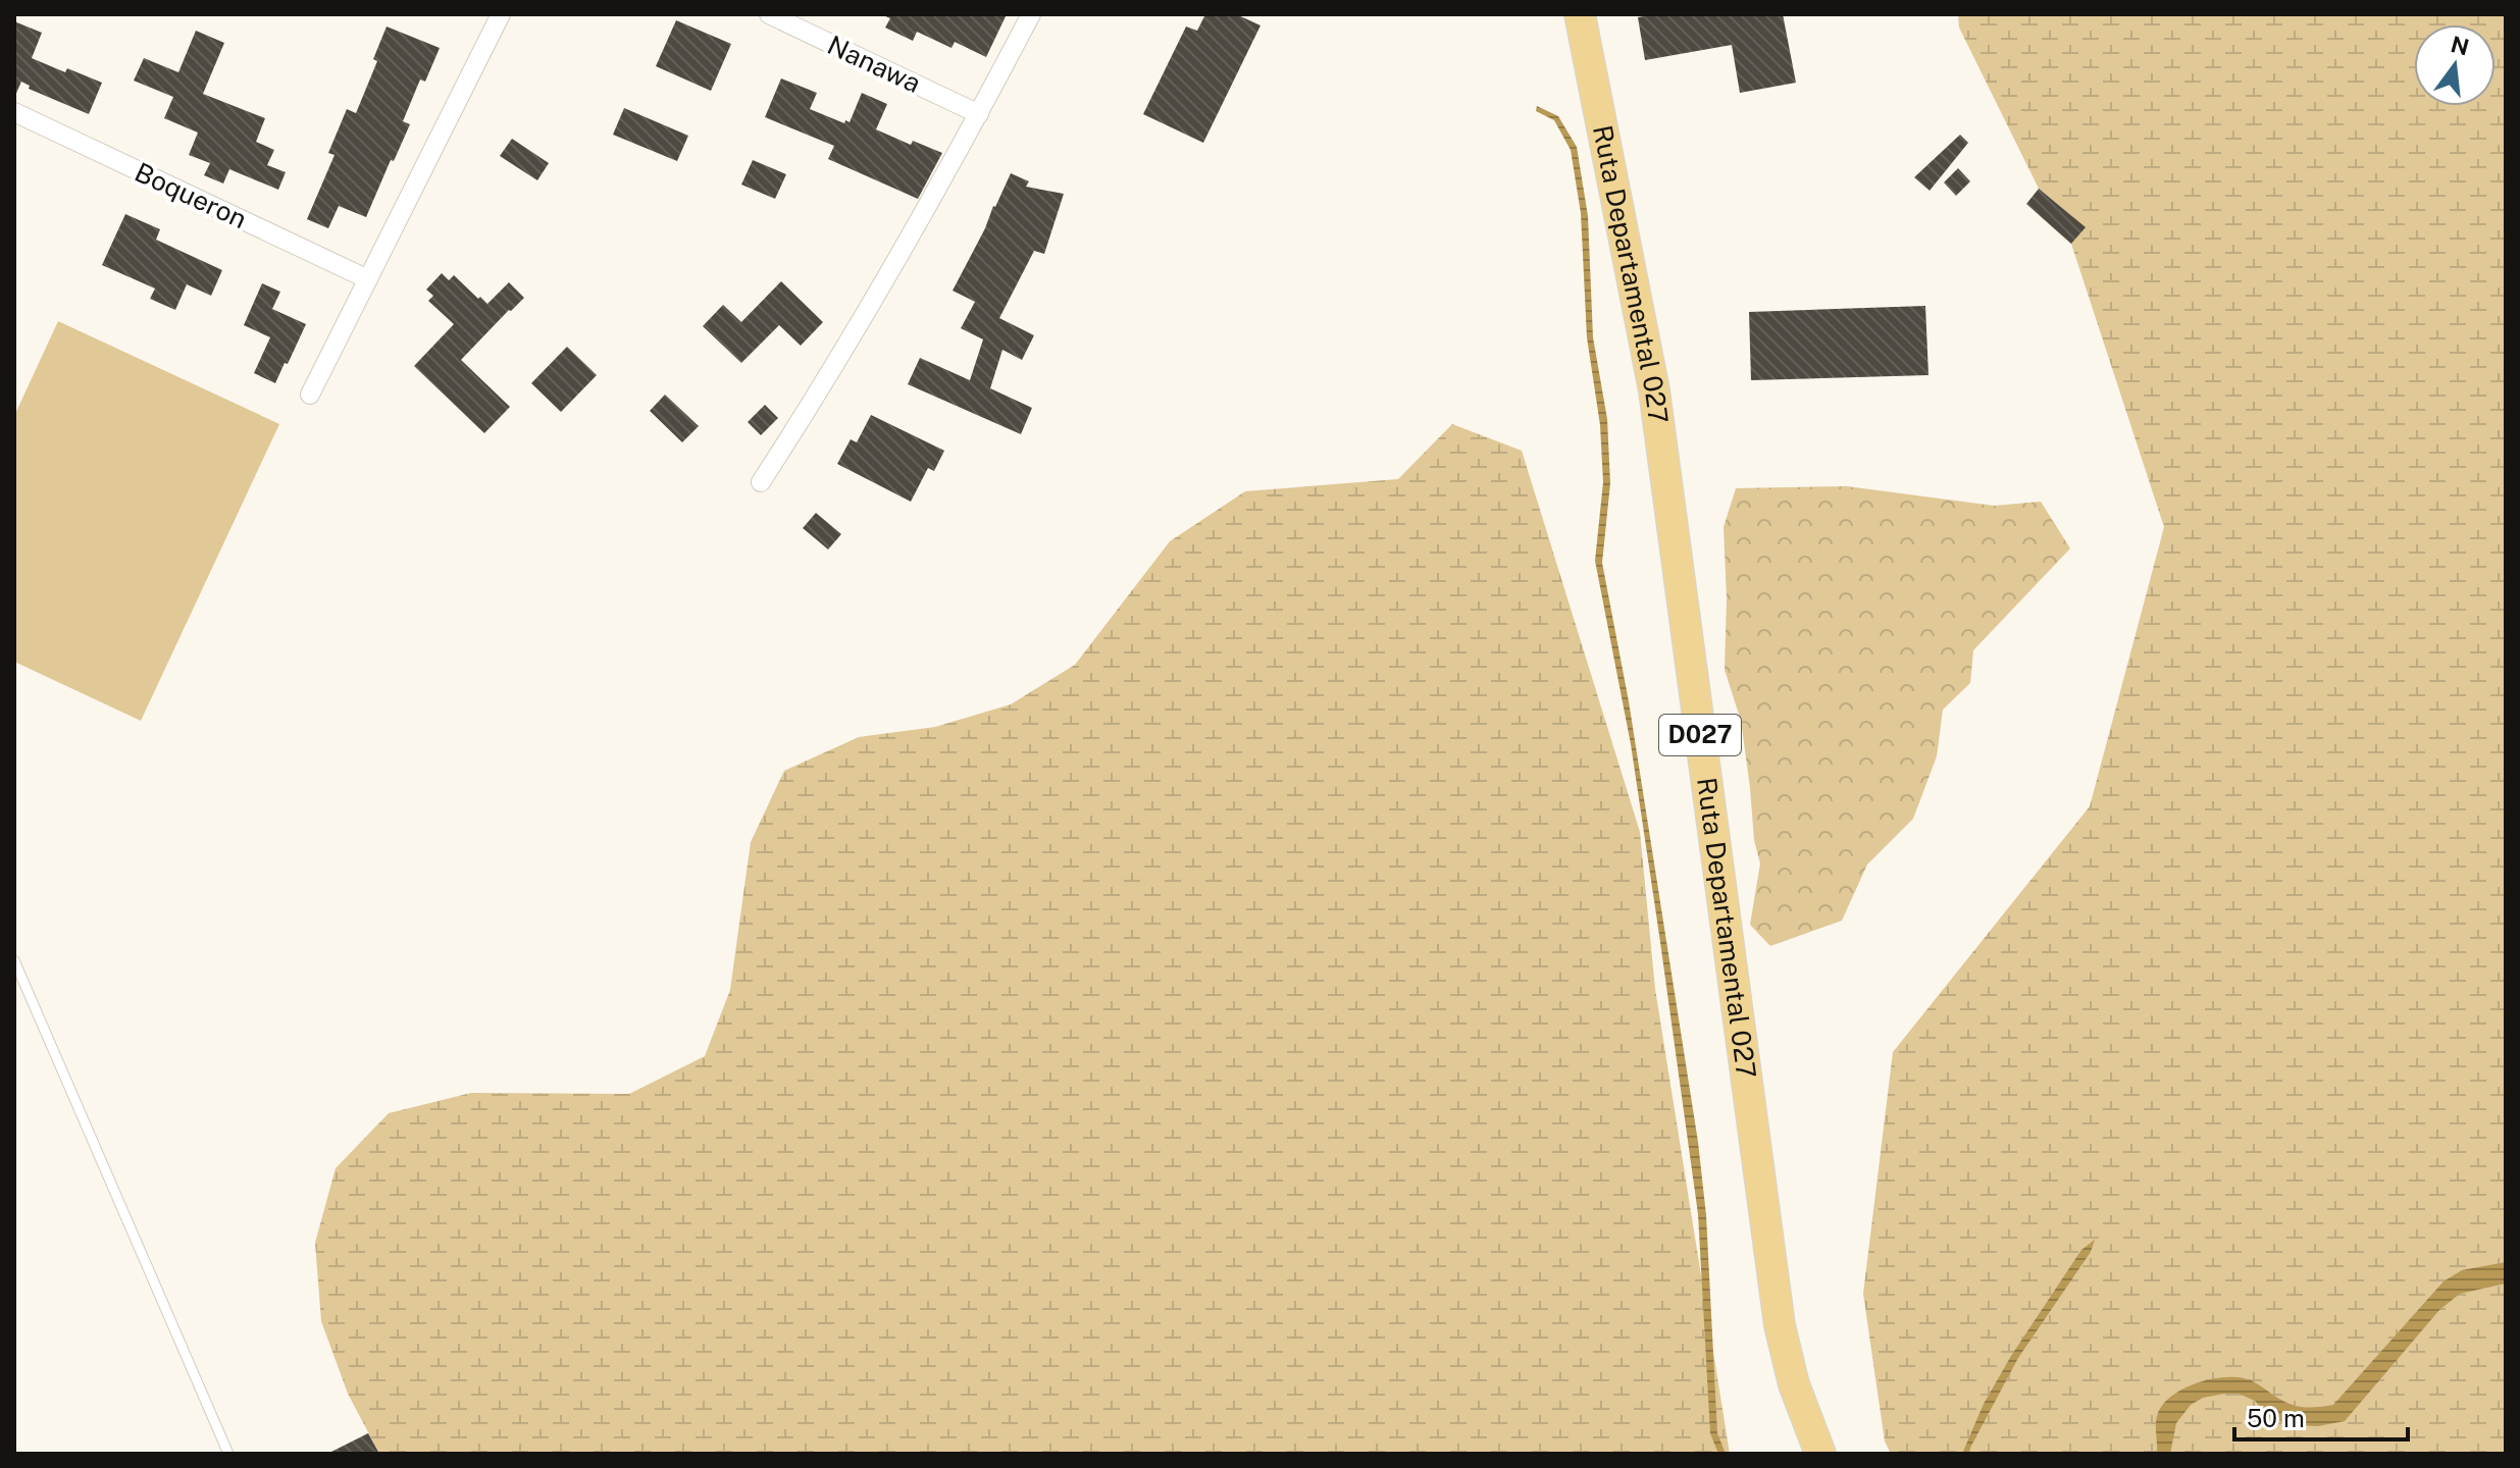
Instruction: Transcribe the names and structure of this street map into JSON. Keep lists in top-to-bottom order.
{
  "streets": {
    "main road": ["Ruta Departamental 027", "D027"],
    "street": ["Nanawa", "Boqueron"]
  },
  "scale_bar": "50 m",
  "north": "top"
}
